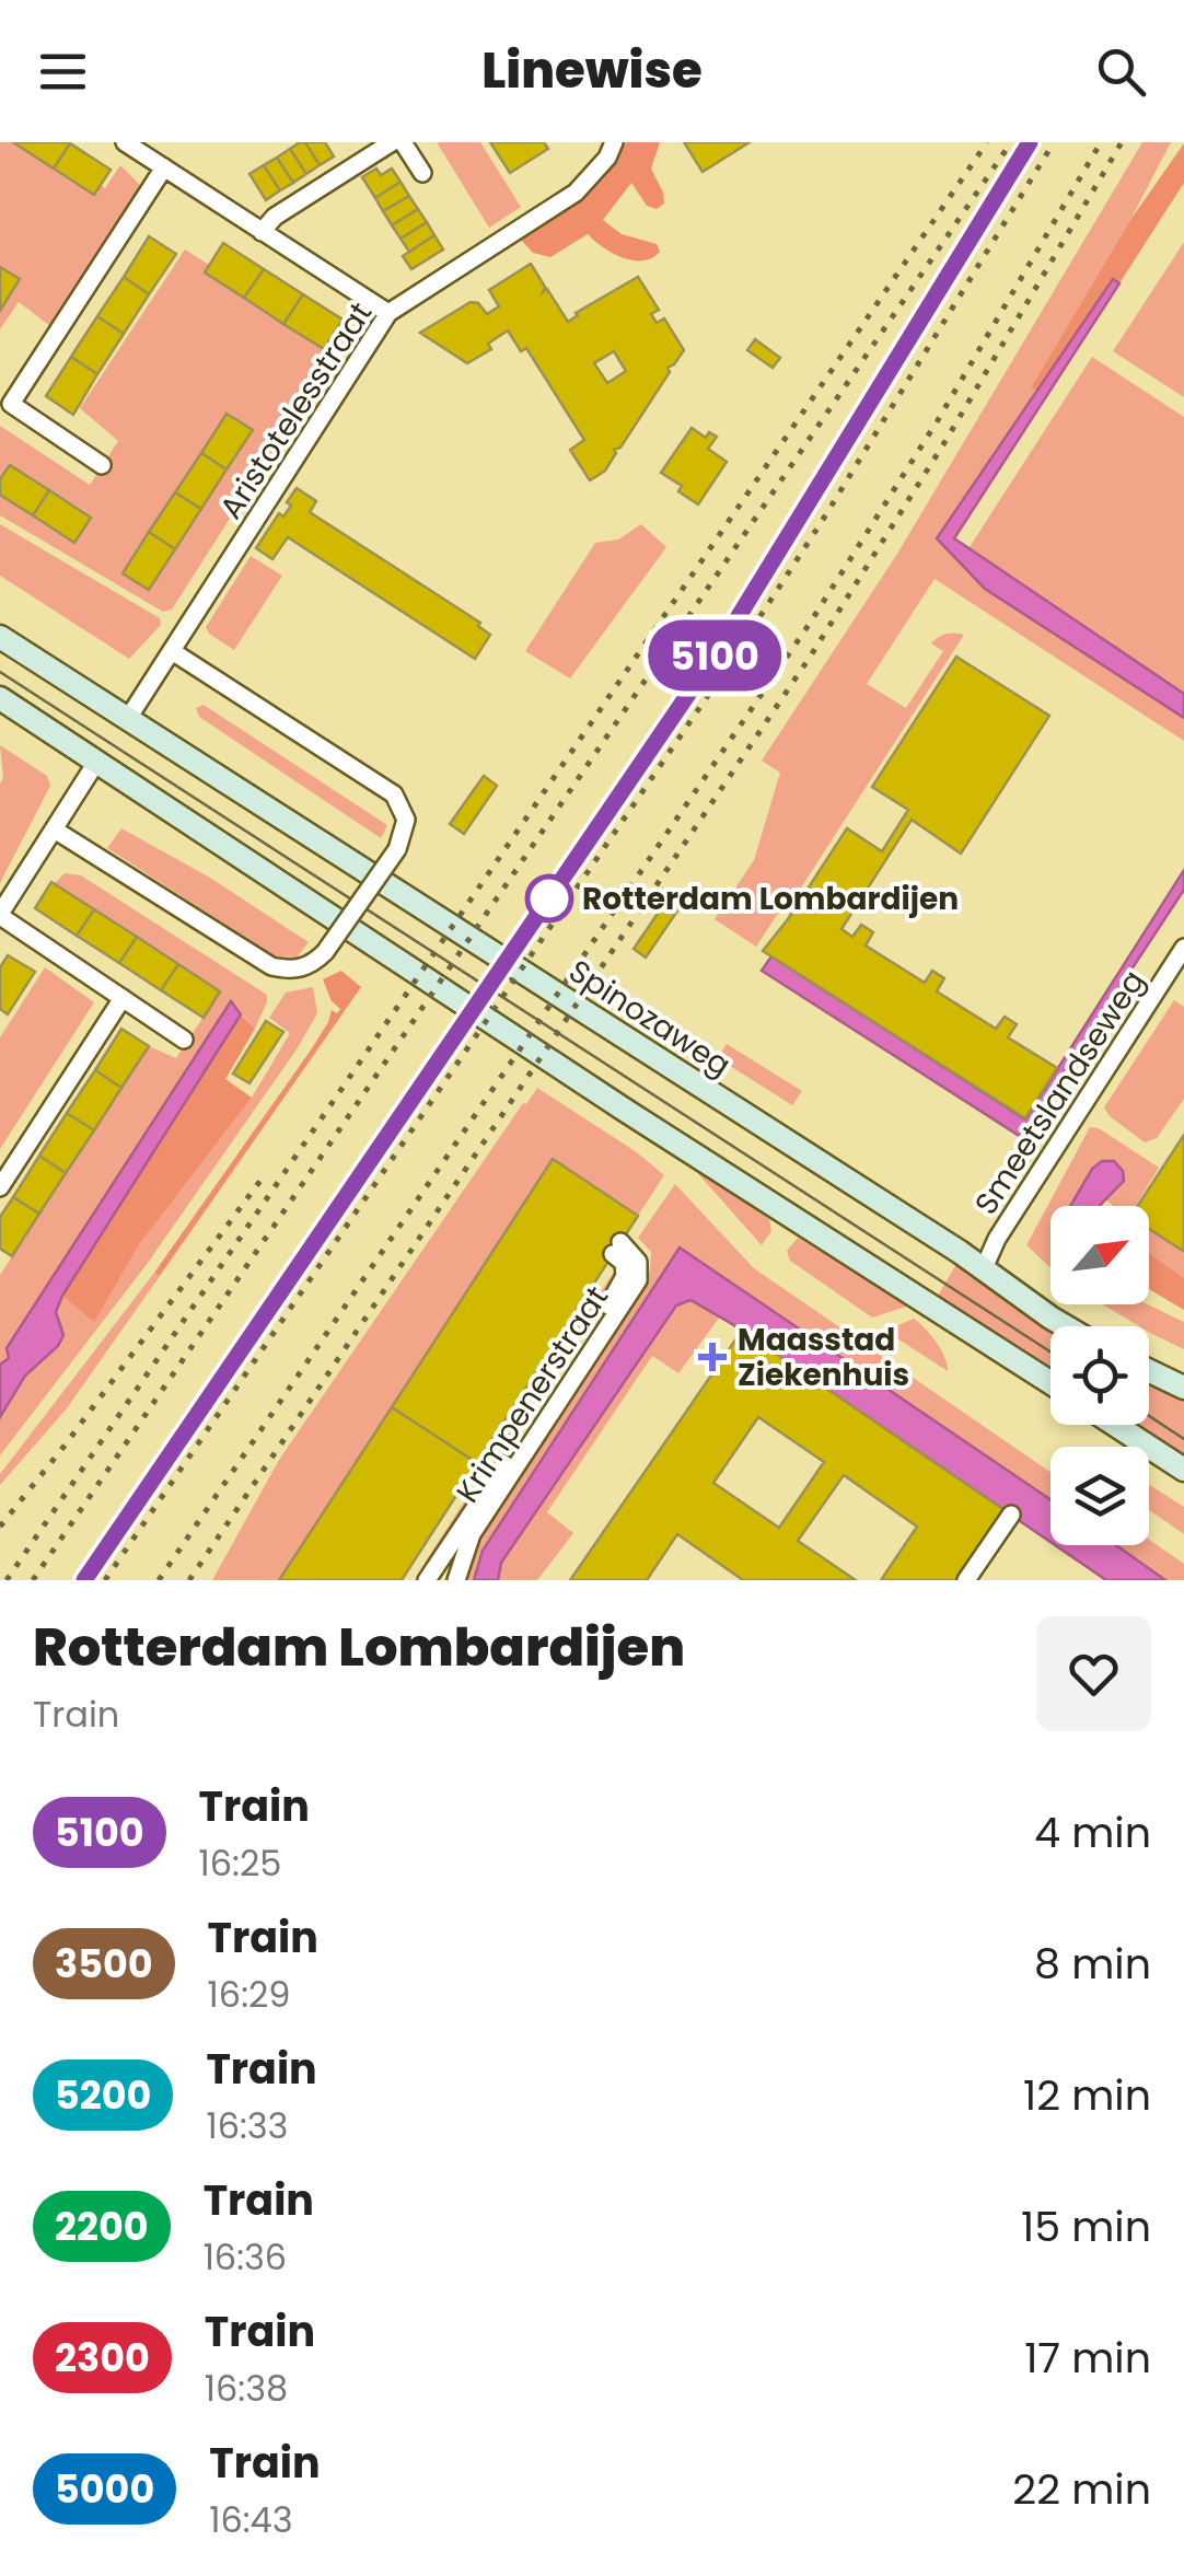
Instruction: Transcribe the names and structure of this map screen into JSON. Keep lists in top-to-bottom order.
{
  "streets": {
    "main road": ["Spinozaweg"],
    "street": ["Aristotelesstraat", "Smeetslandseweg", "Krimpenerstraat"]
  },
  "crossings": [
    ["Aristotelesstraat", "Spinozaweg"],
    ["Spinozaweg", "Smeetslandseweg"]
  ],
  "places": {
    "other": ["Rotterdam Lombardijen"],
    "health": ["Maasstad Ziekenhuis"]
  },
  "north": "top right",
  "page": {
    "header": "Linewise",
    "on_map": "5100",
    "heading": ["Rotterdam Lombardijen", "Train"],
    "list": [
      {
        "mark": "5100",
        "name": "Train",
        "note": "16:25",
        "value": "4 min"
      },
      {
        "mark": "3500",
        "name": "Train",
        "note": "16:29",
        "value": "8 min"
      },
      {
        "mark": "5200",
        "name": "Train",
        "note": "16:33",
        "value": "12 min"
      },
      {
        "mark": "2200",
        "name": "Train",
        "note": "16:36",
        "value": "15 min"
      },
      {
        "mark": "2300",
        "name": "Train",
        "note": "16:38",
        "value": "17 min"
      },
      {
        "mark": "5000",
        "name": "Train",
        "note": "16:43",
        "value": "22 min"
      }
    ]
  }
}
